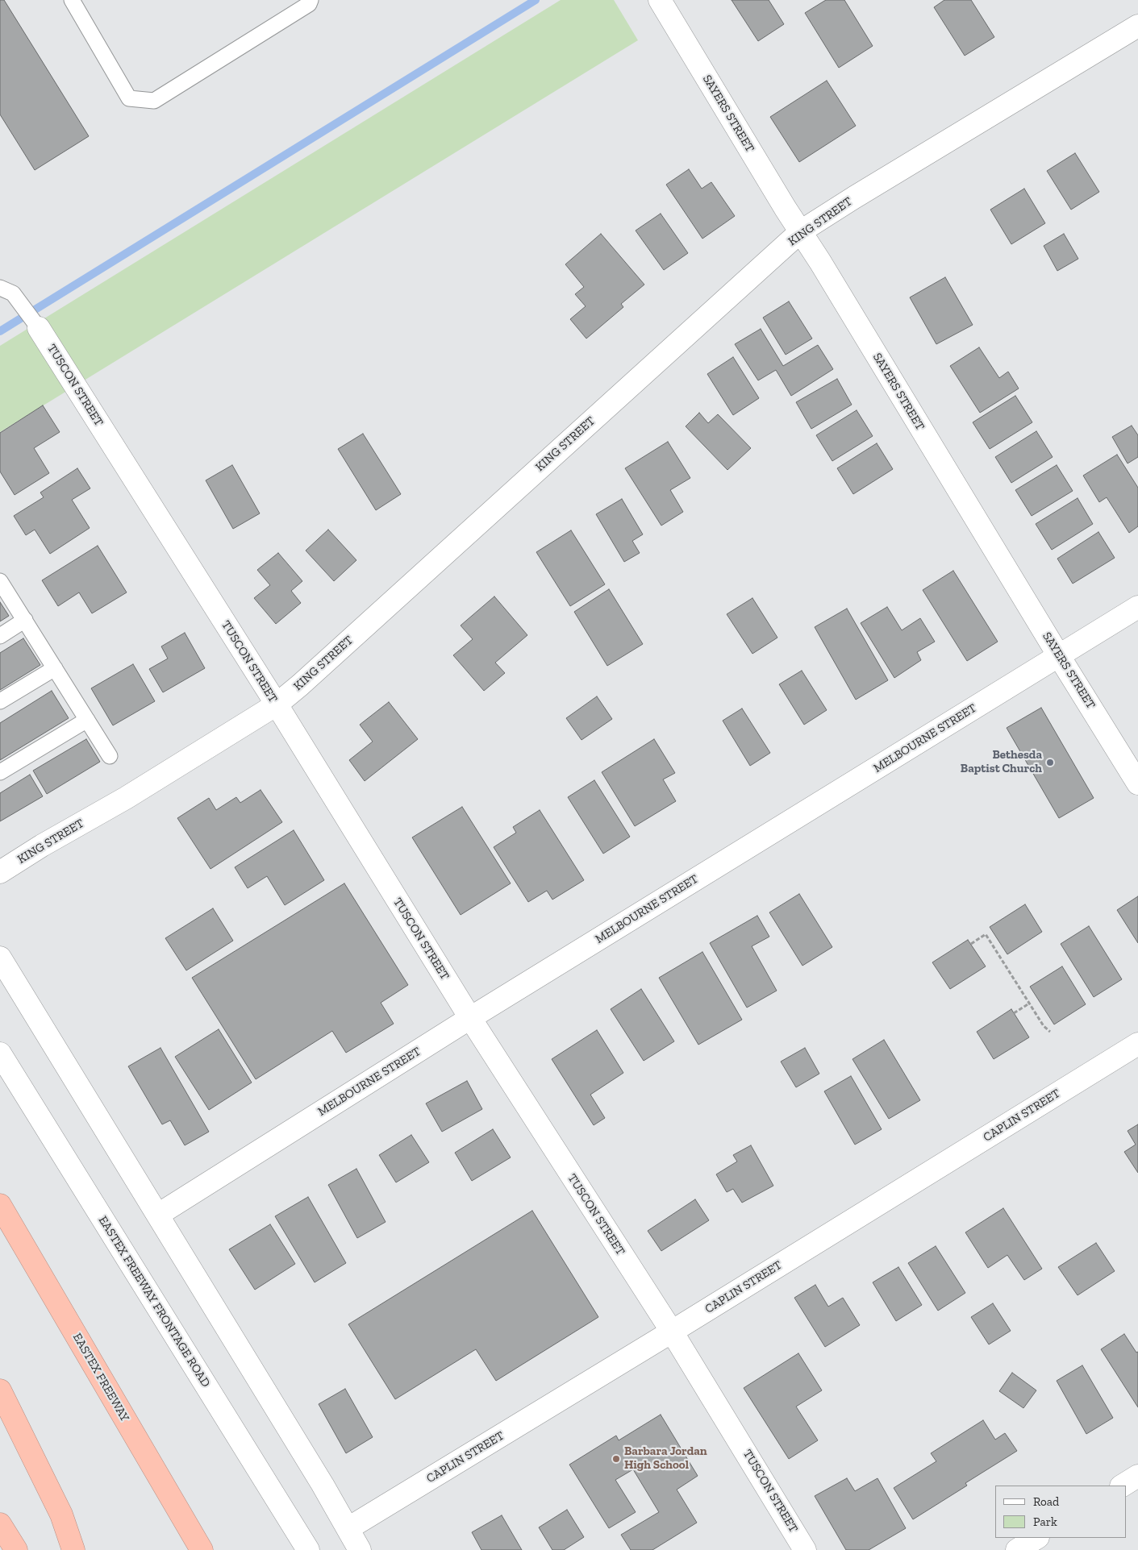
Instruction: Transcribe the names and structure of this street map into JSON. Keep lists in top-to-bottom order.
{
  "streets": {
    "highway": ["EASTEX FREEWAY"],
    "street": [
      "SAYERS STREET",
      "KING STREET",
      "TUSCON STREET",
      "MELBOURNE STREET",
      "CAPLIN STREET",
      "EASTEX FREEWAY FRONTAGE ROAD"
    ]
  },
  "crossings": [
    ["SAYERS STREET", "KING STREET"],
    ["SAYERS STREET", "MELBOURNE STREET"],
    ["KING STREET", "TUSCON STREET"],
    ["TUSCON STREET", "MELBOURNE STREET"],
    ["TUSCON STREET", "CAPLIN STREET"]
  ],
  "places": ["Bethesda Baptist Church", "Barbara Jordan High School"],
  "legend": ["Road", "Park"]
}
